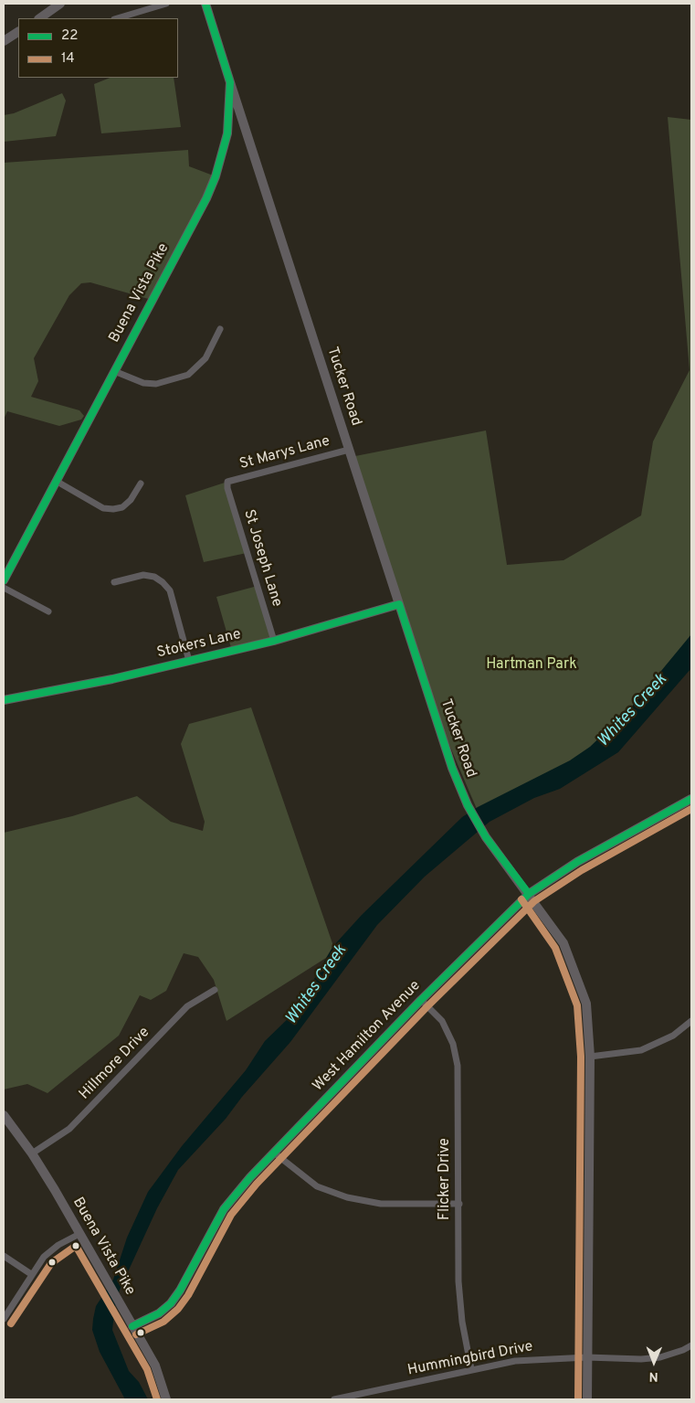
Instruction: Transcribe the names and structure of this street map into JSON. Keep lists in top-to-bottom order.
{
  "streets": {
    "street": [
      "Buena Vista Pike",
      "Tucker Road",
      "St Marys Lane",
      "St Joseph Lane",
      "Stokers Lane",
      "West Hamilton Avenue",
      "Hillmore Drive",
      "Flicker Drive",
      "Hummingbird Drive"
    ]
  },
  "crossings": [
    ["Buena Vista Pike", "Tucker Road"],
    ["Buena Vista Pike", "West Hamilton Avenue"],
    ["Buena Vista Pike", "Hillmore Drive"],
    ["Tucker Road", "St Marys Lane"],
    ["Tucker Road", "Stokers Lane"],
    ["Tucker Road", "West Hamilton Avenue"],
    ["Tucker Road", "Hummingbird Drive"],
    ["St Marys Lane", "St Joseph Lane"],
    ["St Joseph Lane", "Stokers Lane"],
    ["West Hamilton Avenue", "Flicker Drive"],
    ["Flicker Drive", "Hummingbird Drive"]
  ],
  "water": ["Whites Creek"],
  "parks": ["Hartman Park"],
  "lines": ["transit line 22", "transit line 14"],
  "legend": ["22", "14"],
  "north": "bottom"
}
